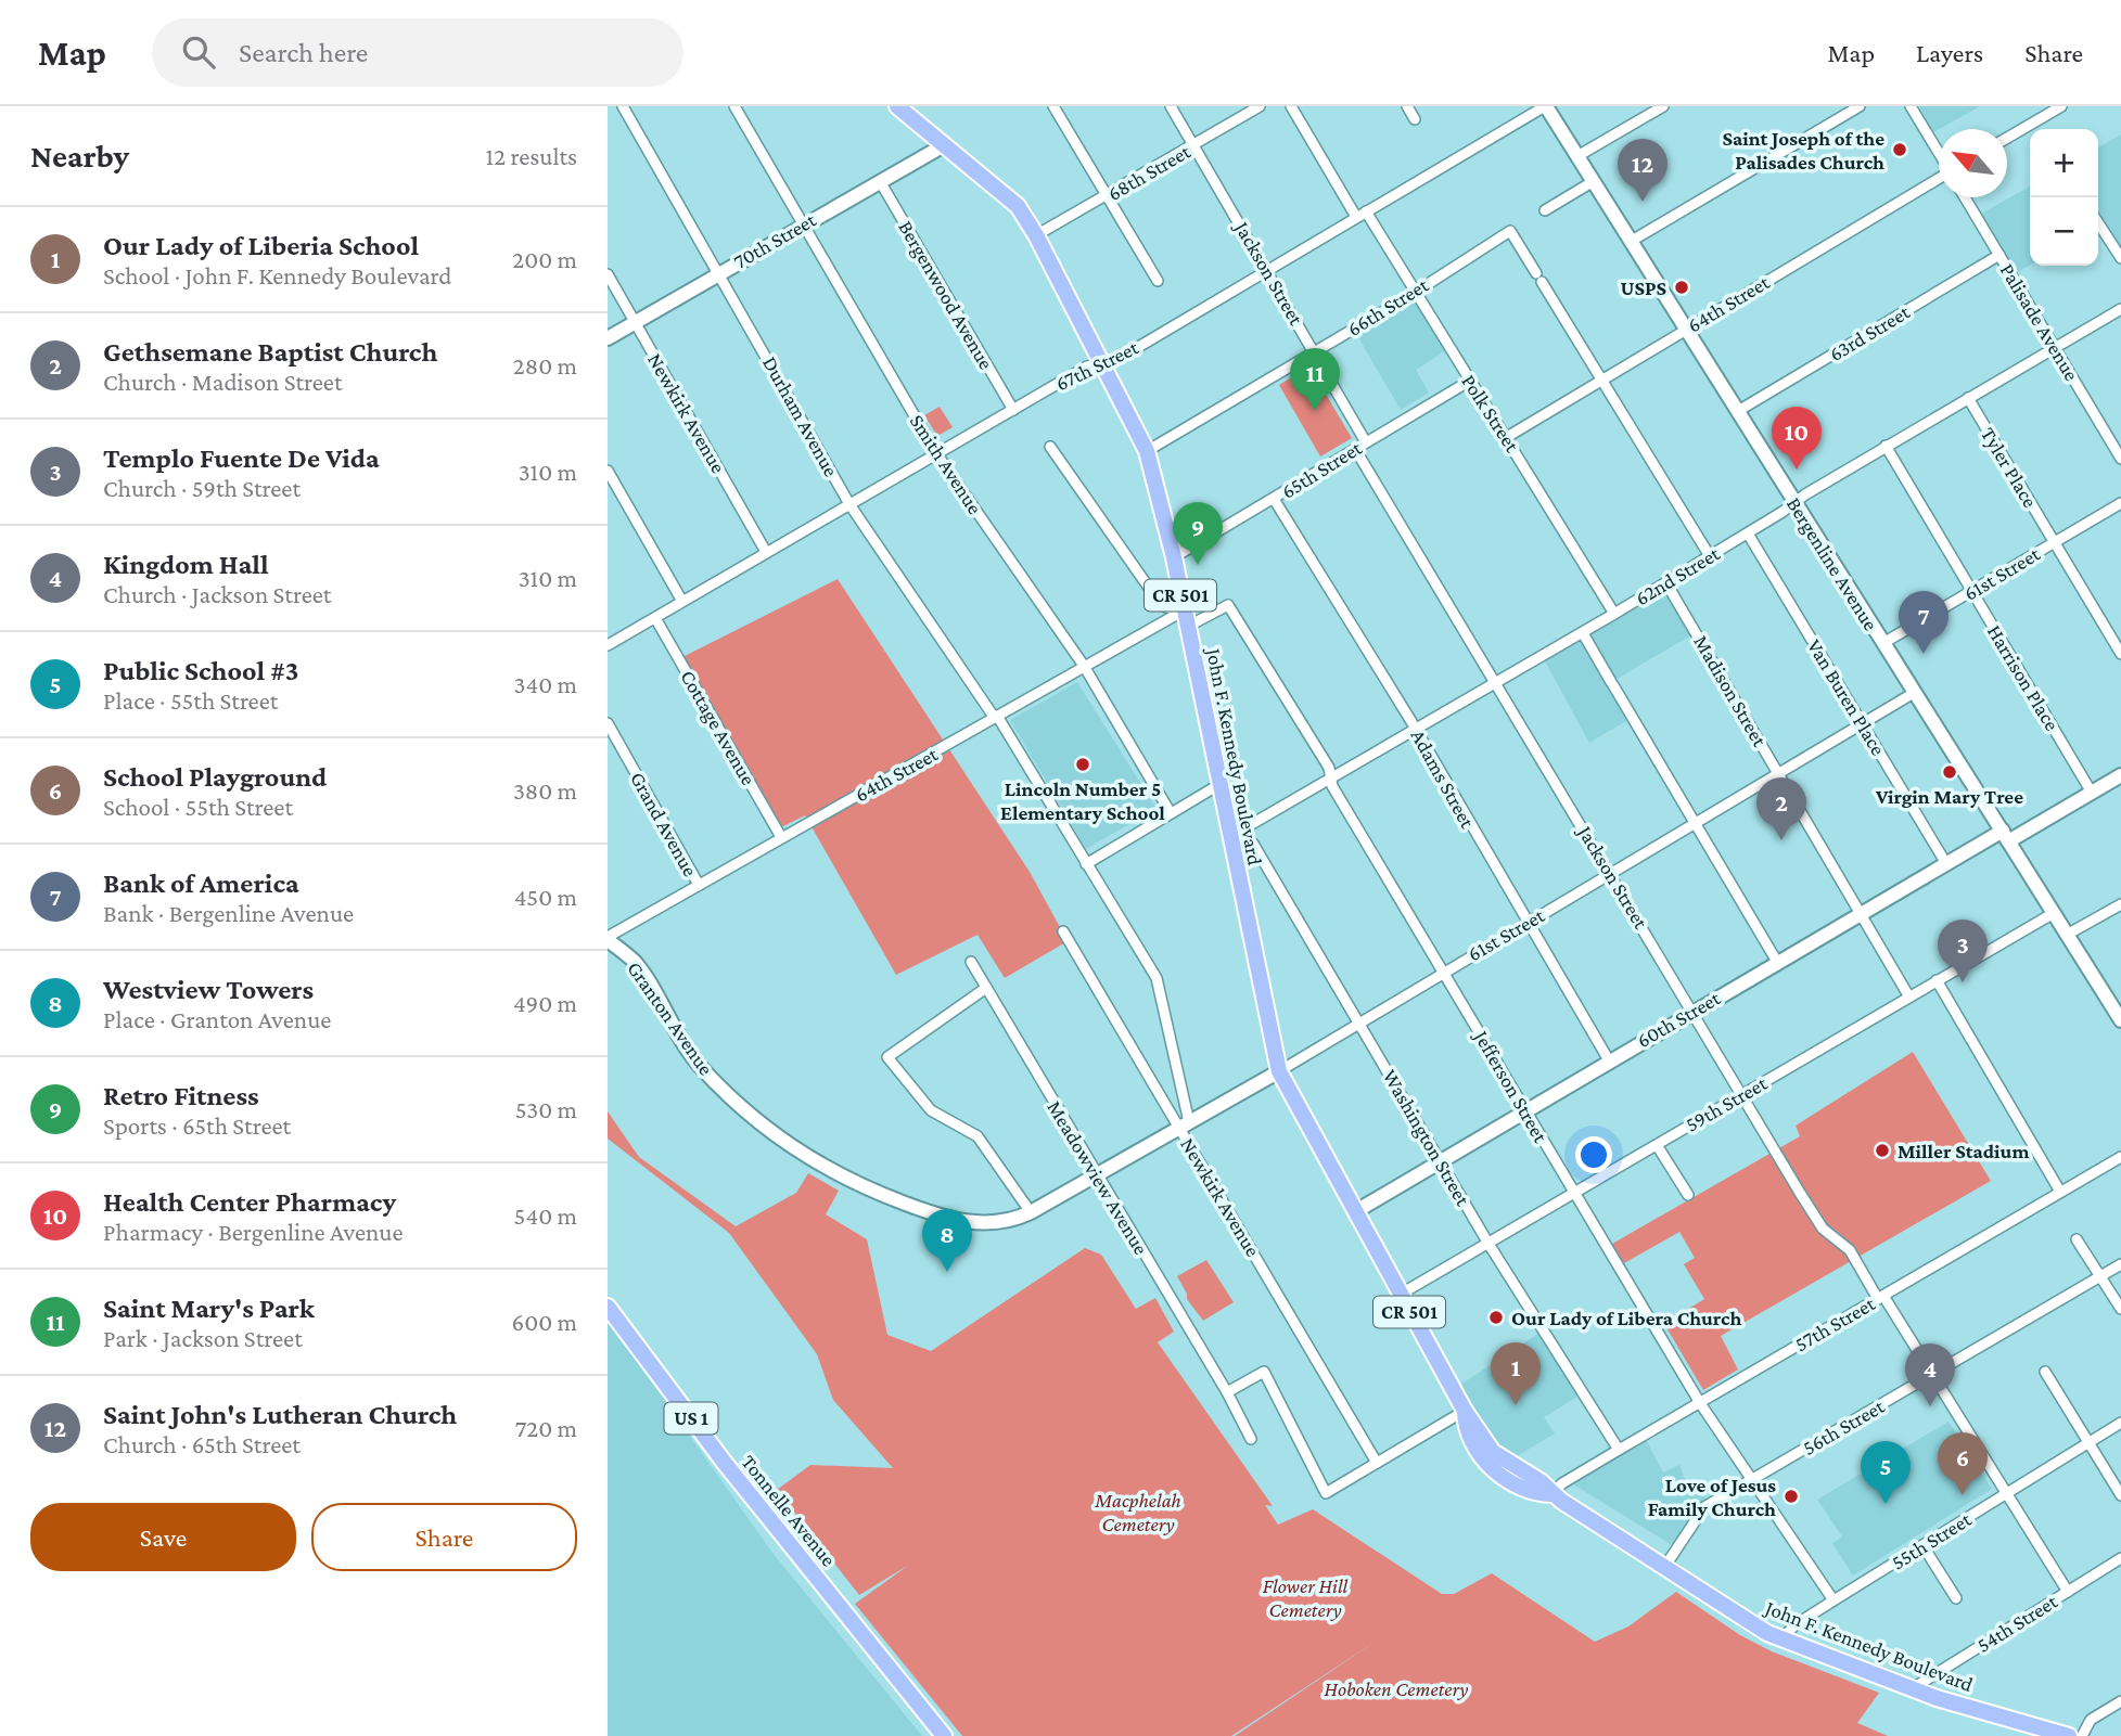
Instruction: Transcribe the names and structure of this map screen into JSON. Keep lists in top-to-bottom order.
{
  "streets": {
    "main road": [
      "CR 501",
      "John F. Kennedy Boulevard",
      "US 1",
      "Tonnelle Avenue"
    ],
    "street": [
      "68th Street",
      "70th Street",
      "Jackson Street",
      "Bergenwood Avenue",
      "64th Street",
      "66th Street",
      "Palisade Avenue",
      "63rd Street",
      "67th Street",
      "Newkirk Avenue",
      "Polk Street",
      "Durham Avenue",
      "Smith Avenue",
      "Tyler Place",
      "65th Street",
      "Bergenline Avenue",
      "61st Street",
      "62nd Street",
      "Harrison Place",
      "Madison Street",
      "Van Buren Place",
      "Cottage Avenue",
      "Adams Street",
      "Grand Avenue",
      "Granton Avenue",
      "60th Street",
      "Jefferson Street",
      "59th Street",
      "Washington Street",
      "Meadowview Avenue",
      "57th Street",
      "56th Street",
      "55th Street",
      "54th Street"
    ]
  },
  "crossings": [
    ["68th Street", "Jackson Street"],
    ["68th Street", "John F. Kennedy Boulevard"],
    ["70th Street", "Bergenwood Avenue"],
    ["70th Street", "Newkirk Avenue"],
    ["70th Street", "Durham Avenue"],
    ["70th Street", "Smith Avenue"],
    ["70th Street", "John F. Kennedy Boulevard"],
    ["Jackson Street", "66th Street"],
    ["Jackson Street", "67th Street"],
    ["Jackson Street", "65th Street"],
    ["Jackson Street", "61st Street"],
    ["Jackson Street", "62nd Street"],
    ["Jackson Street", "60th Street"],
    ["Jackson Street", "59th Street"],
    ["Jackson Street", "57th Street"],
    ["Jackson Street", "56th Street"],
    ["Jackson Street", "55th Street"],
    ["Jackson Street", "54th Street"],
    ["Bergenwood Avenue", "67th Street"],
    ["64th Street", "66th Street"],
    ["64th Street", "Polk Street"],
    ["64th Street", "Durham Avenue"],
    ["64th Street", "Smith Avenue"],
    ["64th Street", "Bergenline Avenue"],
    ["64th Street", "Cottage Avenue"],
    ["64th Street", "John F. Kennedy Boulevard"],
    ["64th Street", "Grand Avenue"],
    ["64th Street", "Granton Avenue"],
    ["66th Street", "Polk Street"],
    ["66th Street", "John F. Kennedy Boulevard"],
    ["Palisade Avenue", "63rd Street"],
    ["Palisade Avenue", "62nd Street"],
    ["63rd Street", "Bergenline Avenue"],
    ["67th Street", "Newkirk Avenue"],
    ["67th Street", "Polk Street"],
    ["67th Street", "Durham Avenue"],
    ["67th Street", "Smith Avenue"],
    ["67th Street", "Bergenline Avenue"],
    ["67th Street", "Cottage Avenue"],
    ["67th Street", "John F. Kennedy Boulevard"],
    ["Newkirk Avenue", "Durham Avenue"],
    ["Newkirk Avenue", "61st Street"],
    ["Polk Street", "65th Street"],
    ["Polk Street", "62nd Street"],
    ["Durham Avenue", "61st Street"],
    ["Tyler Place", "61st Street"],
    ["Tyler Place", "62nd Street"],
    ["65th Street", "John F. Kennedy Boulevard"],
    ["65th Street", "Adams Street"],
    ["Bergenline Avenue", "61st Street"],
    ["Bergenline Avenue", "62nd Street"],
    ["Bergenline Avenue", "60th Street"],
    ["Bergenline Avenue", "59th Street"],
    ["61st Street", "Harrison Place"],
    ["61st Street", "Madison Street"],
    ["61st Street", "Van Buren Place"],
    ["61st Street", "John F. Kennedy Boulevard"],
    ["61st Street", "Adams Street"],
    ["61st Street", "Granton Avenue"],
    ["61st Street", "Jefferson Street"],
    ["61st Street", "Washington Street"],
    ["61st Street", "Meadowview Avenue"],
    ["62nd Street", "Harrison Place"],
    ["62nd Street", "Madison Street"],
    ["62nd Street", "Van Buren Place"],
    ["62nd Street", "John F. Kennedy Boulevard"],
    ["62nd Street", "Adams Street"],
    ["62nd Street", "Jefferson Street"],
    ["62nd Street", "Washington Street"],
    ["Harrison Place", "60th Street"],
    ["Madison Street", "60th Street"],
    ["Madison Street", "59th Street"],
    ["Van Buren Place", "60th Street"],
    ["John F. Kennedy Boulevard", "60th Street"],
    ["John F. Kennedy Boulevard", "Jefferson Street"],
    ["John F. Kennedy Boulevard", "59th Street"],
    ["John F. Kennedy Boulevard", "Washington Street"],
    ["John F. Kennedy Boulevard", "57th Street"],
    ["John F. Kennedy Boulevard", "56th Street"],
    ["John F. Kennedy Boulevard", "55th Street"],
    ["John F. Kennedy Boulevard", "54th Street"],
    ["Adams Street", "60th Street"],
    ["Granton Avenue", "Meadowview Avenue"],
    ["60th Street", "Jefferson Street"],
    ["60th Street", "Washington Street"],
    ["Jefferson Street", "59th Street"],
    ["Jefferson Street", "57th Street"],
    ["Jefferson Street", "56th Street"],
    ["Jefferson Street", "55th Street"],
    ["59th Street", "Washington Street"],
    ["Washington Street", "57th Street"]
  ],
  "parks": ["Macphelah Cemetery", "Flower Hill Cemetery", "Hoboken Cemetery"],
  "places": [
    "Saint Joseph of the Palisades Church",
    "USPS",
    "Lincoln Number 5 Elementary School",
    "Virgin Mary Tree",
    "Miller Stadium",
    "Our Lady of Libera Church",
    "Love of Jesus Family Church"
  ],
  "north": "top left",
  "page": {
    "header": "Map",
    "search": "Search here",
    "nav": ["Map", "Layers", "Share"],
    "heading": ["Nearby", "12 results"],
    "map_buttons": ["+", "−"],
    "pins": [
      "12",
      "11",
      "10",
      "9",
      "7",
      "2",
      "3",
      "8",
      "1",
      "4",
      "6",
      "5"
    ],
    "list": [
      {
        "mark": "1",
        "name": "Our Lady of Liberia School",
        "note": "School · John F. Kennedy Boulevard",
        "value": "200 m"
      },
      {
        "mark": "2",
        "name": "Gethsemane Baptist Church",
        "note": "Church · Madison Street",
        "value": "280 m"
      },
      {
        "mark": "3",
        "name": "Templo Fuente De Vida",
        "note": "Church · 59th Street",
        "value": "310 m"
      },
      {
        "mark": "4",
        "name": "Kingdom Hall",
        "note": "Church · Jackson Street",
        "value": "310 m"
      },
      {
        "mark": "5",
        "name": "Public School #3",
        "note": "Place · 55th Street",
        "value": "340 m"
      },
      {
        "mark": "6",
        "name": "School Playground",
        "note": "School · 55th Street",
        "value": "380 m"
      },
      {
        "mark": "7",
        "name": "Bank of America",
        "note": "Bank · Bergenline Avenue",
        "value": "450 m"
      },
      {
        "mark": "8",
        "name": "Westview Towers",
        "note": "Place · Granton Avenue",
        "value": "490 m"
      },
      {
        "mark": "9",
        "name": "Retro Fitness",
        "note": "Sports · 65th Street",
        "value": "530 m"
      },
      {
        "mark": "10",
        "name": "Health Center Pharmacy",
        "note": "Pharmacy · Bergenline Avenue",
        "value": "540 m"
      },
      {
        "mark": "11",
        "name": "Saint Mary's Park",
        "note": "Park · Jackson Street",
        "value": "600 m"
      },
      {
        "mark": "12",
        "name": "Saint John's Lutheran Church",
        "note": "Church · 65th Street",
        "value": "720 m"
      }
    ],
    "buttons": ["Save", "Share"]
  }
}
